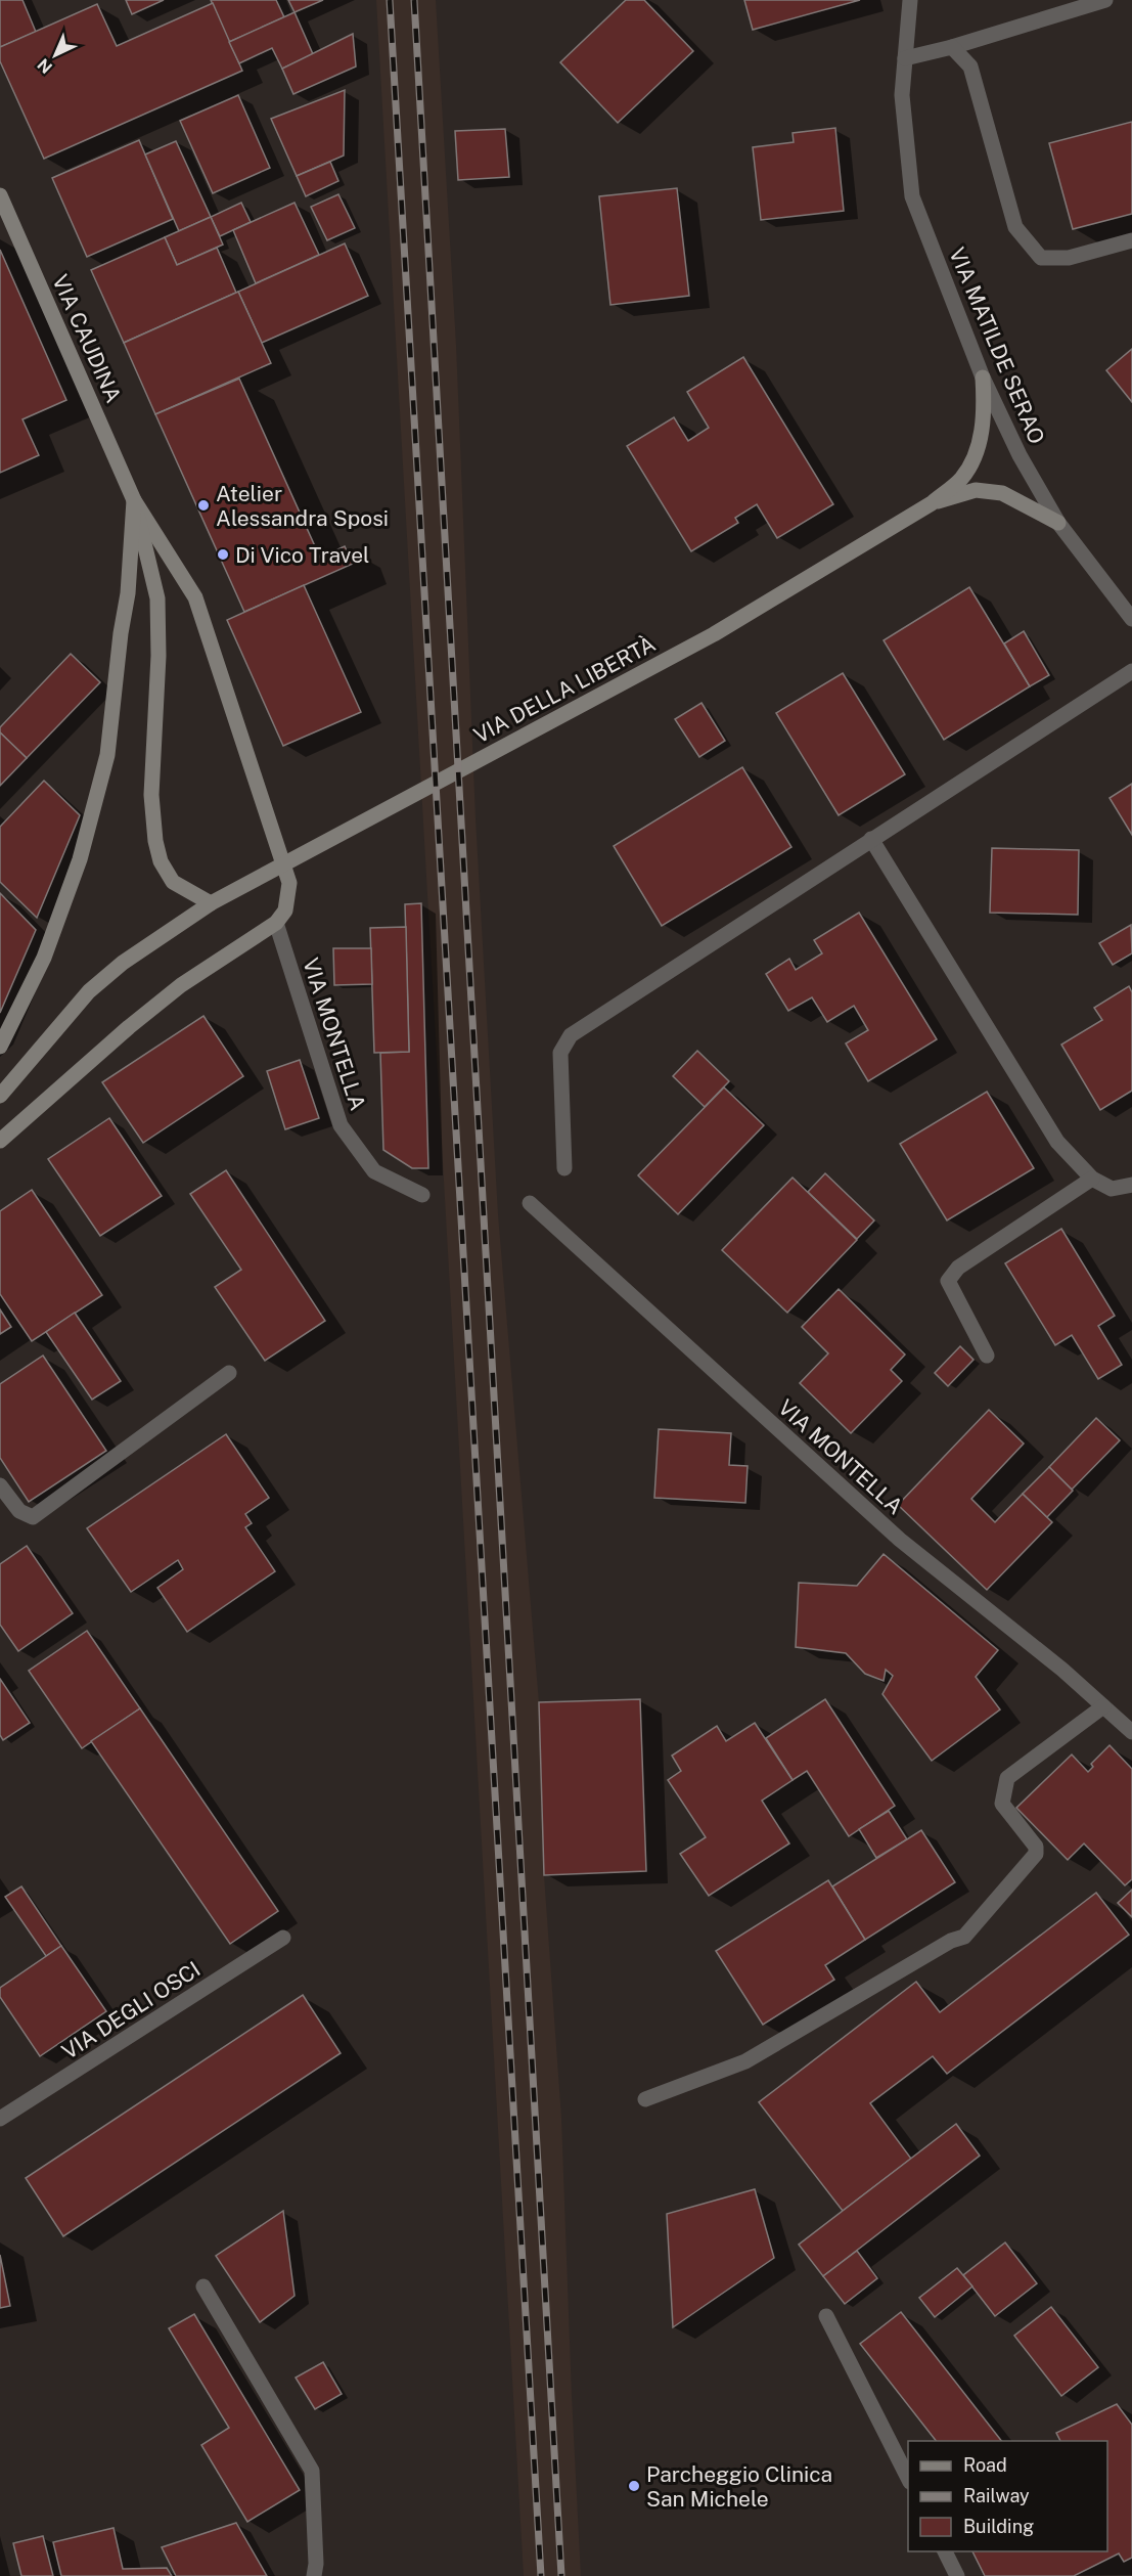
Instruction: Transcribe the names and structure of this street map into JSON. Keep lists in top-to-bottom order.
{
  "streets": {
    "street": [
      "VIA CAUDINA",
      "VIA MATILDE SERAO",
      "VIA DELLA LIBERTÀ",
      "VIA MONTELLA",
      "VIA DEGLI OSCI"
    ]
  },
  "crossings": [
    ["VIA MATILDE SERAO", "VIA DELLA LIBERTÀ"]
  ],
  "places": ["Atelier Alessandra Sposi", "Di Vico Travel", "Parcheggio Clinica San Michele"],
  "legend": ["Road", "Railway", "Building"],
  "north": "bottom left"
}
